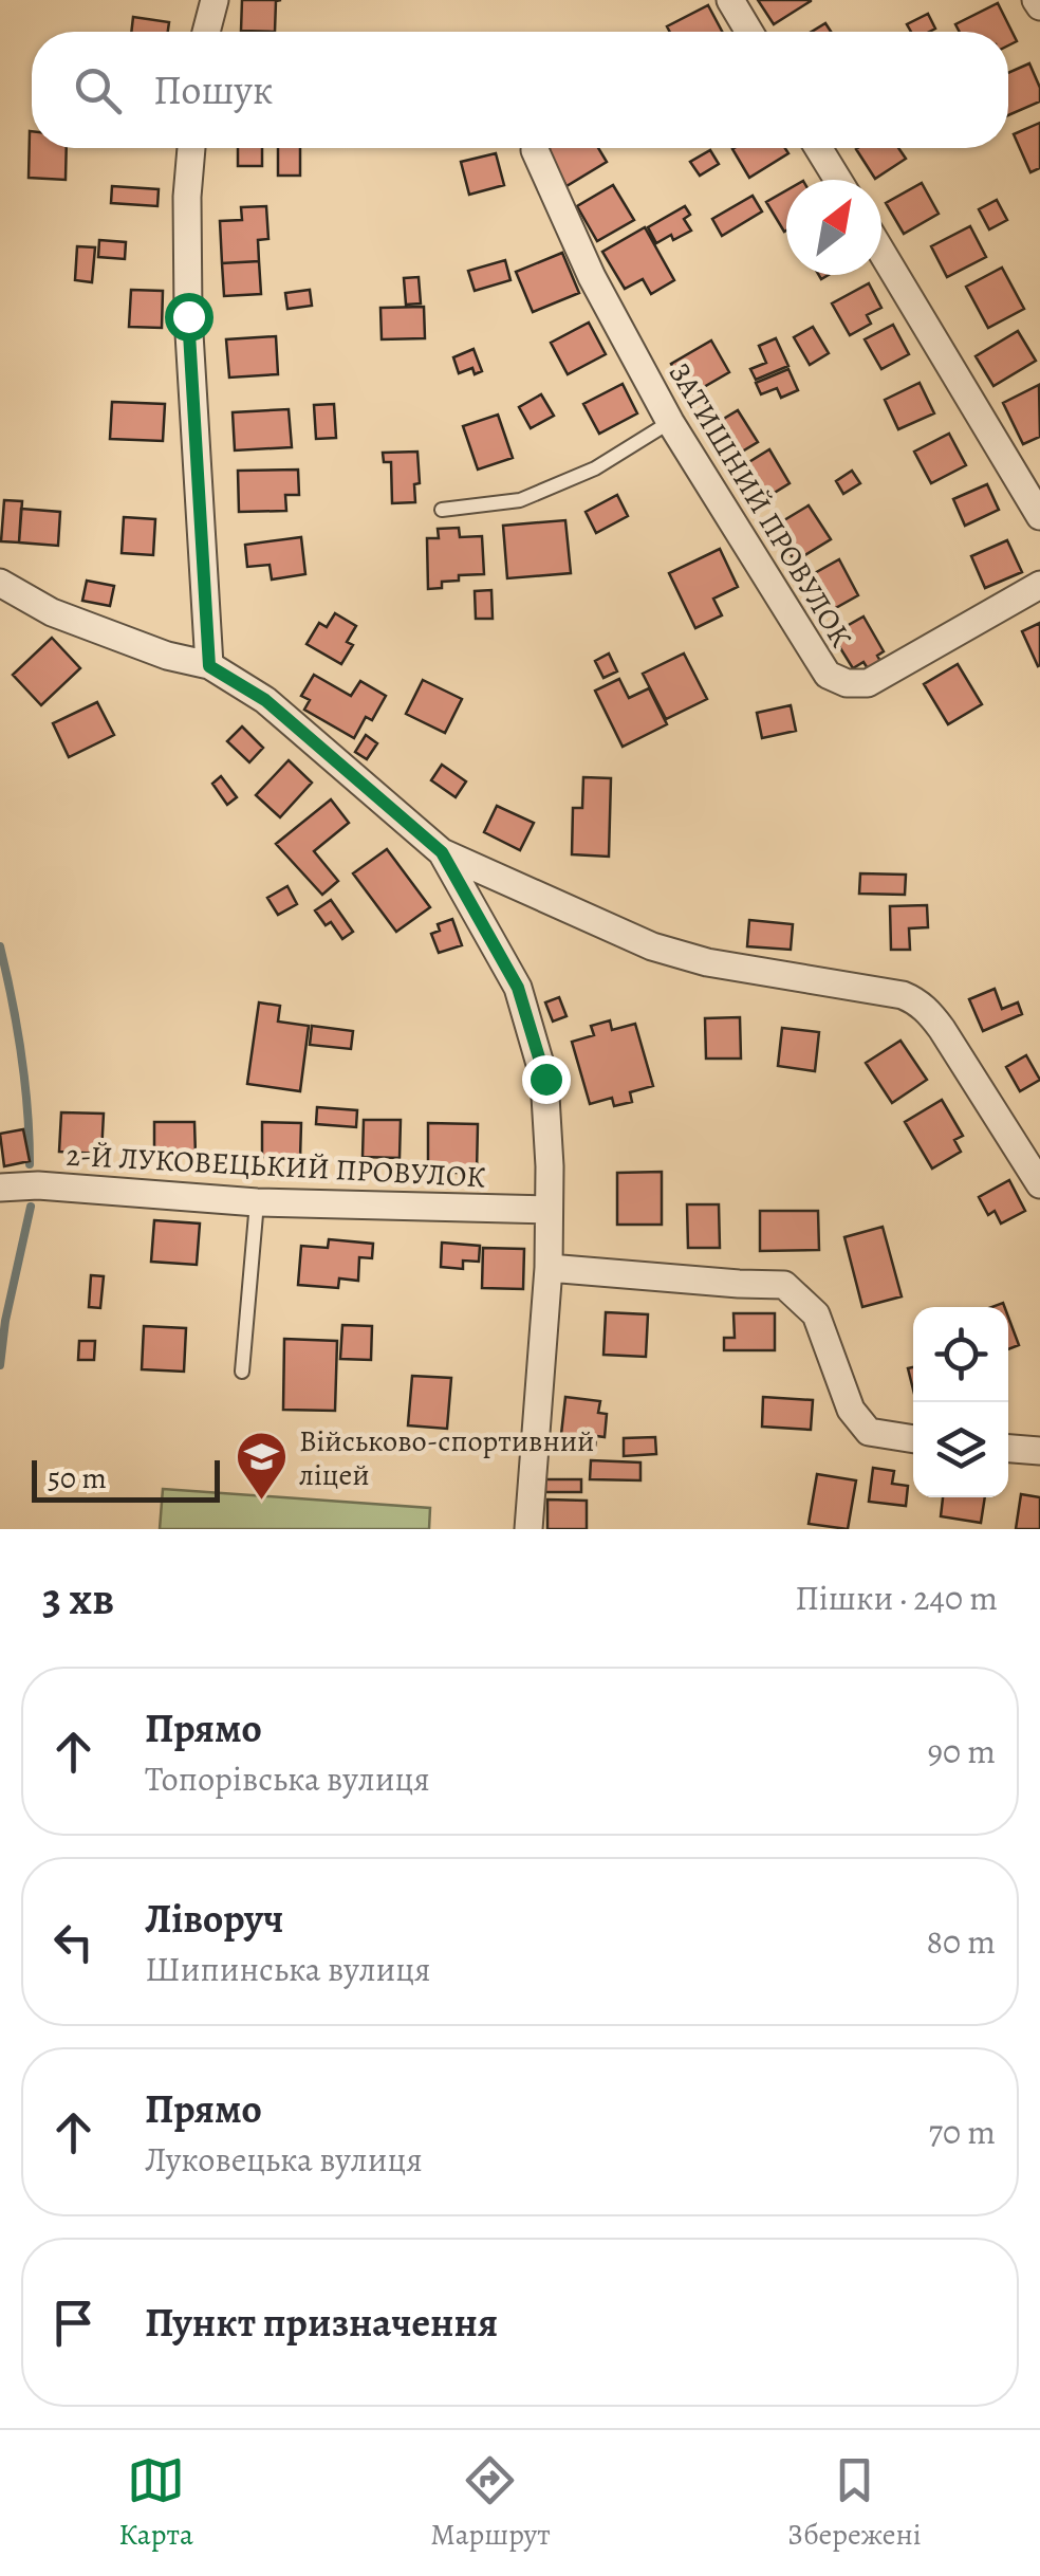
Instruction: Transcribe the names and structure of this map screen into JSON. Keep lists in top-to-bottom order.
{
  "streets": {
    "street": ["ЗАТИШНИЙ ПРОВУЛОК", "2-Й ЛУКОВЕЦЬКИЙ ПРОВУЛОК"]
  },
  "places": {
    "school or university": ["Військово-спортивний ліцей"]
  },
  "scale_bar": "50 m",
  "north": "top right",
  "page": {
    "search": "Пошук",
    "scale": "50 m",
    "heading": ["3 хв", "Пішки · 240 m"],
    "list": [
      ["Прямо", "Топорівська вулиця", "90 m"],
      ["Ліворуч", "Шипинська вулиця", "80 m"],
      ["Прямо", "Луковецька вулиця", "70 m"],
      "Пункт призначення"
    ],
    "nav": ["Карта", "Маршрут", "Збережені"]
  }
}
